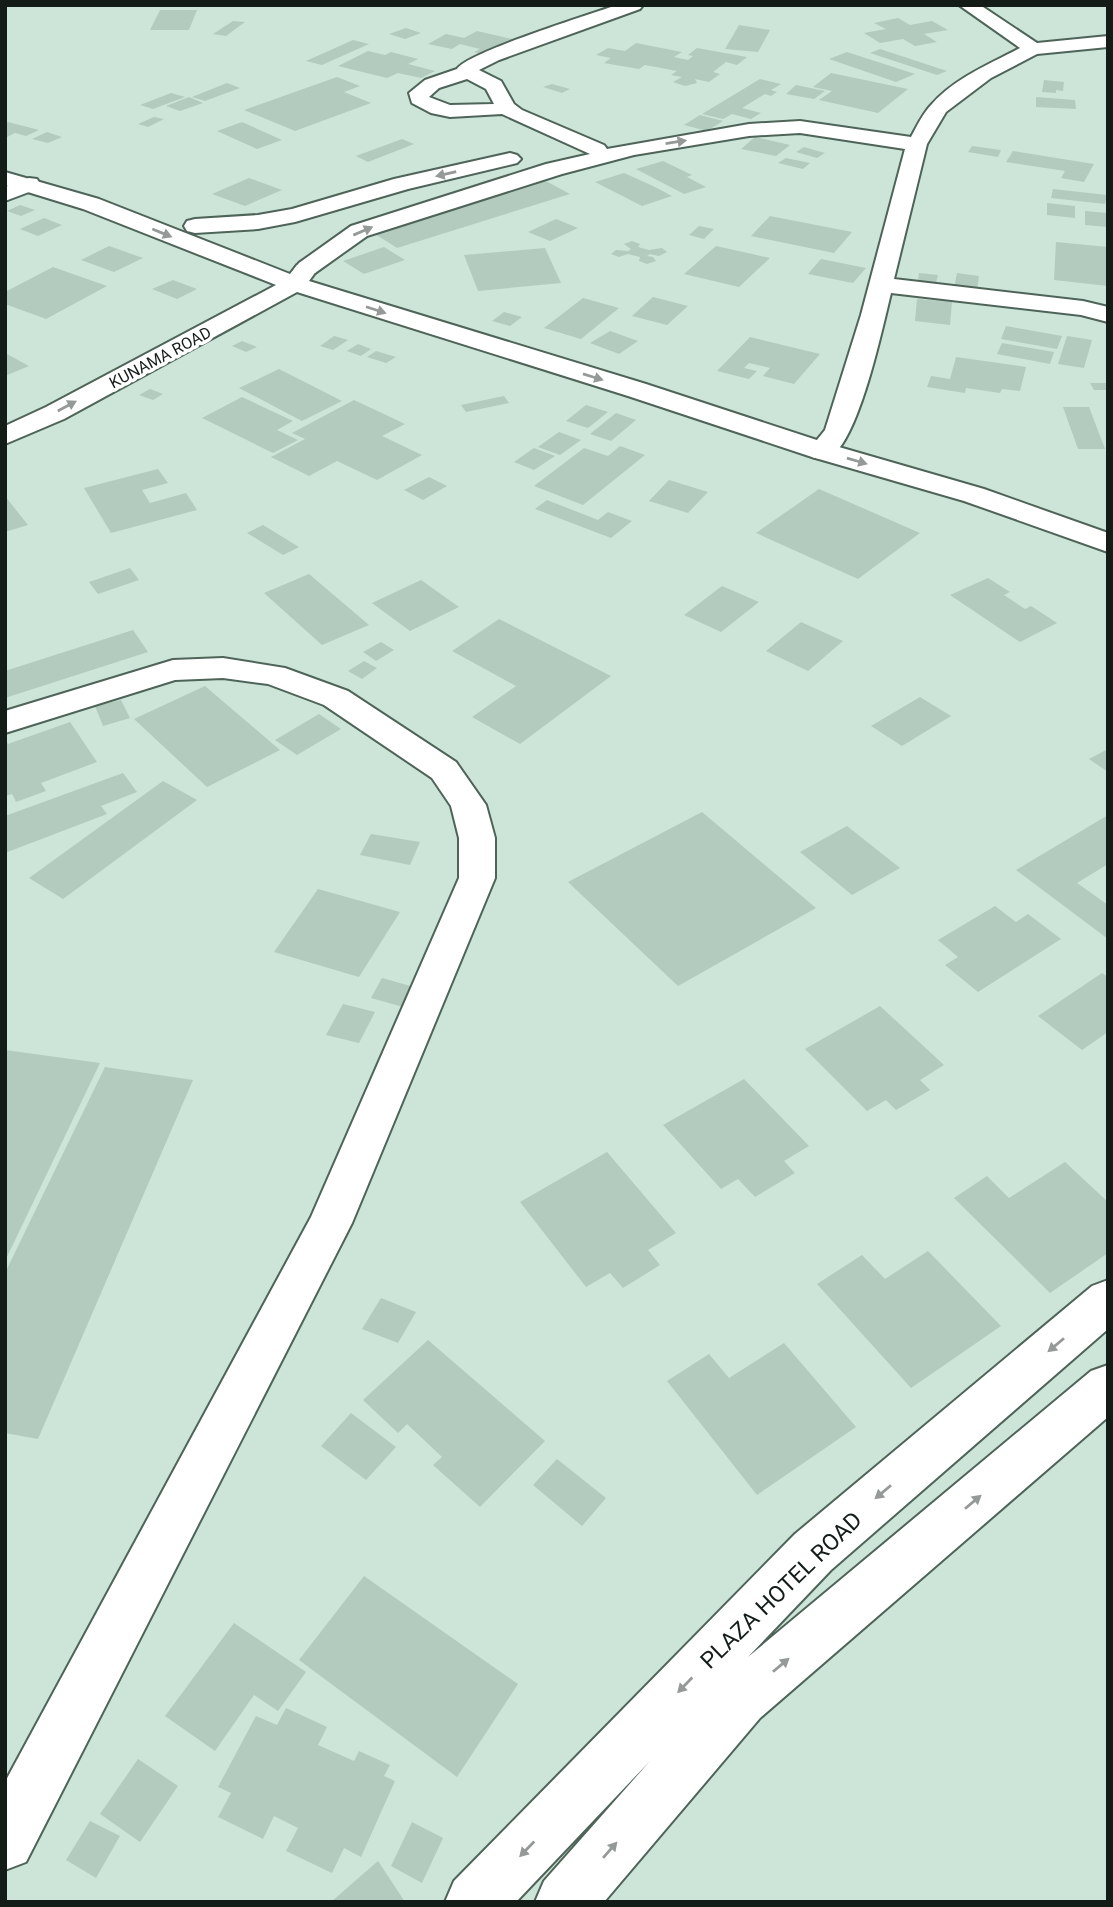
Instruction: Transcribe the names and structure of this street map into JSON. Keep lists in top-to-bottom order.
{
  "streets": {
    "street": ["KUNAMA ROAD", "PLAZA HOTEL ROAD"]
  }
}
